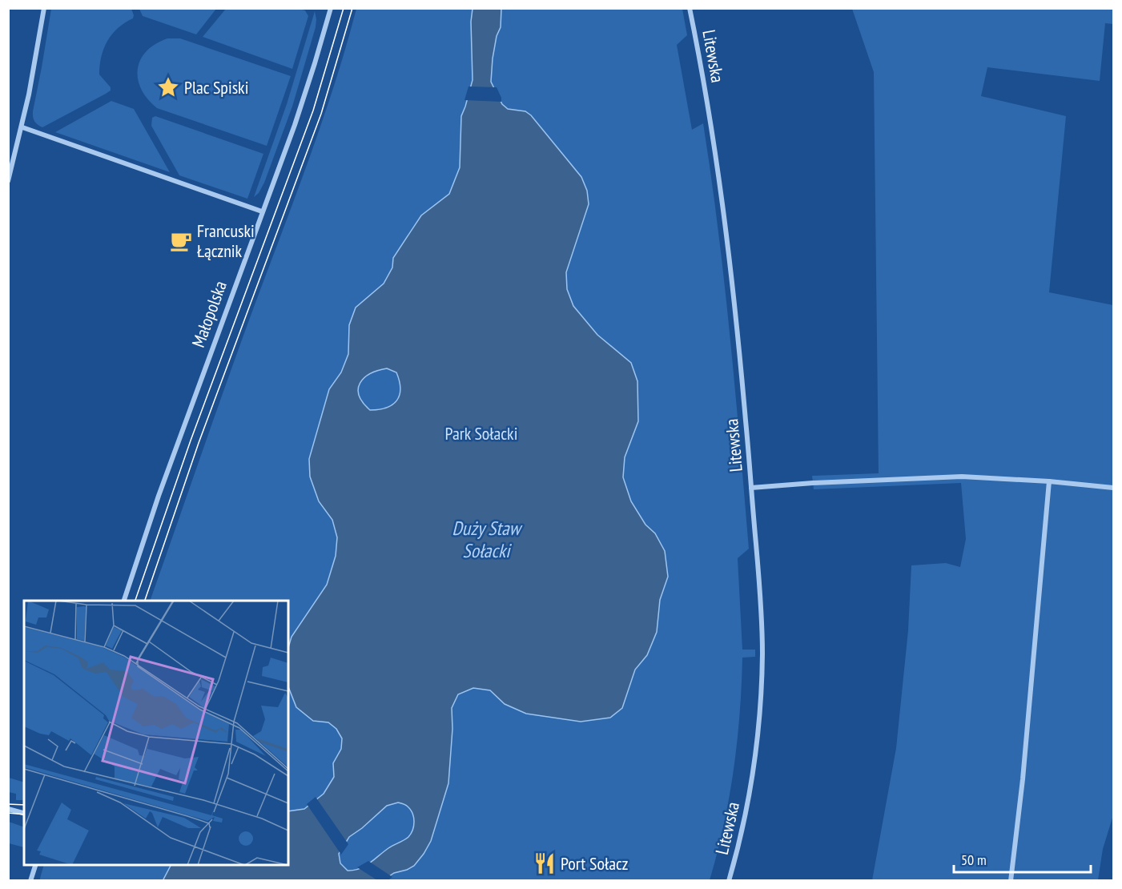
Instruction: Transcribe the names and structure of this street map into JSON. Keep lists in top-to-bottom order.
{
  "streets": {
    "street": ["Litewska", "Małopolska"]
  },
  "water": ["Duży Staw Sołacki"],
  "parks": ["Park Sołacki"],
  "places": {
    "place": ["Plac Spiski"],
    "cafe": ["Francuski Łącznik"],
    "restaurant": ["Port Sołacz"]
  },
  "scale_bar": "50 m"
}
